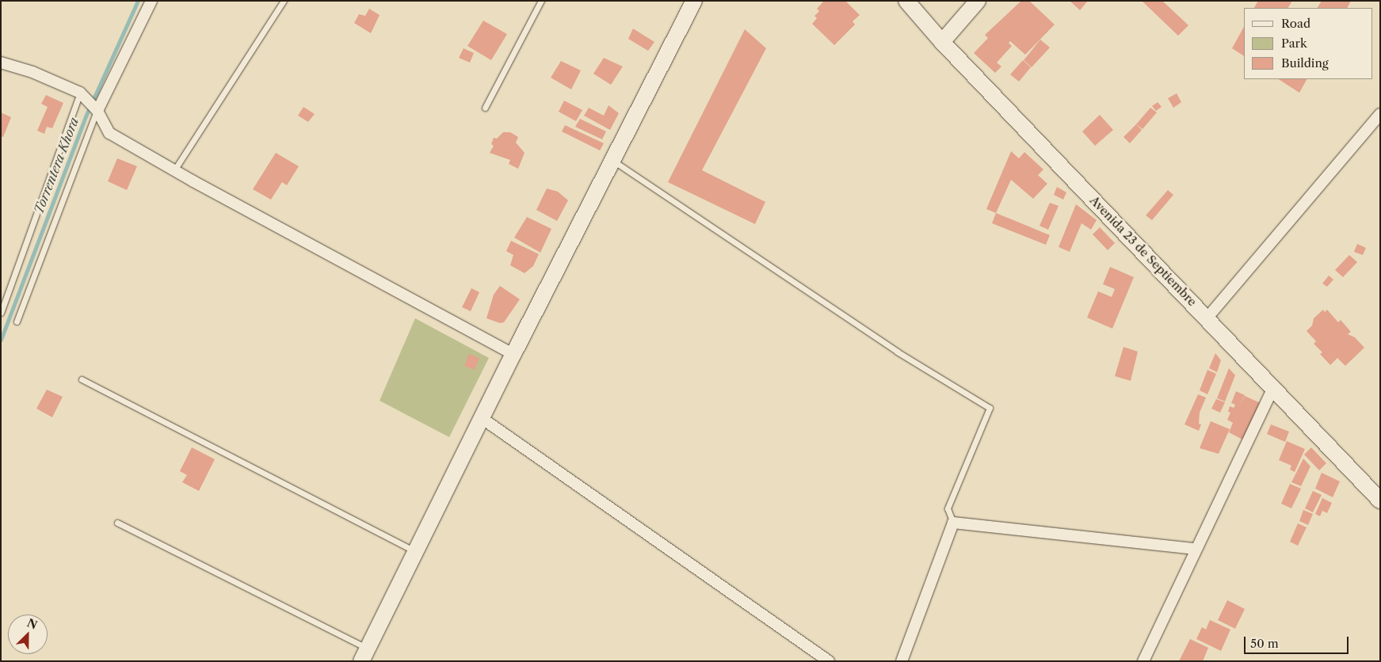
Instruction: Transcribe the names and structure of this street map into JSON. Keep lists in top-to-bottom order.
{
  "streets": {
    "street": ["Avenida 23 de Septiembre"]
  },
  "water": ["Torrentera Khora"],
  "legend": ["Road", "Park", "Building"],
  "scale_bar": "50 m",
  "north": "top right"
}
